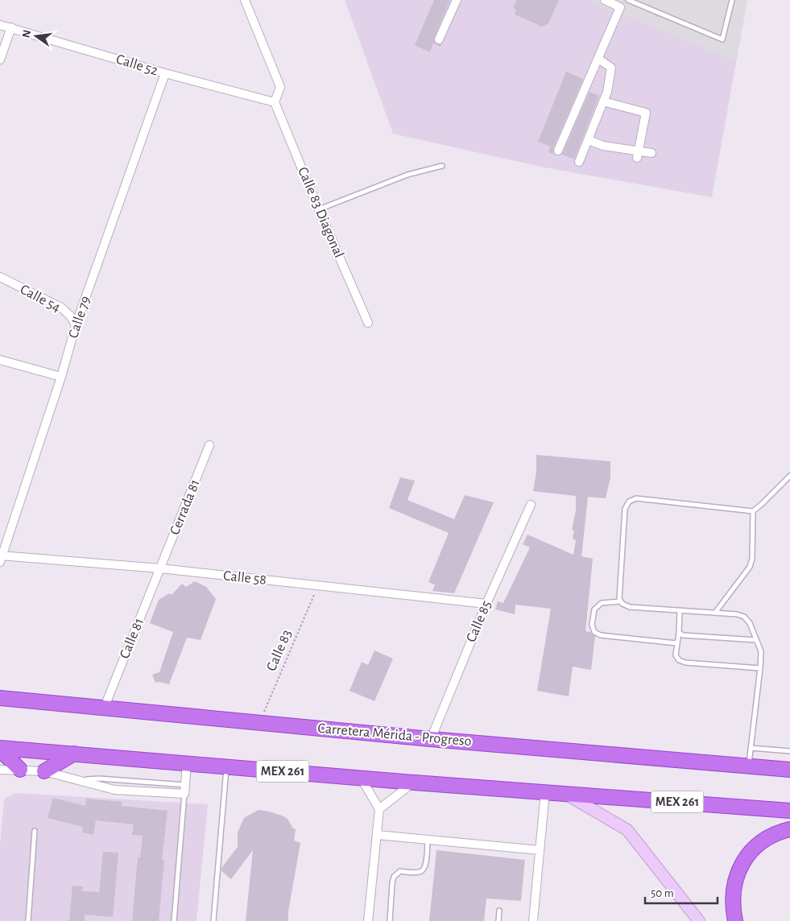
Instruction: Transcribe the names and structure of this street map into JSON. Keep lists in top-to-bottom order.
{
  "streets": {
    "highway": ["Carretera Mérida - Progreso", "MEX 261"],
    "street": [
      "Calle 52",
      "Calle 83 Diagonal",
      "Calle 54",
      "Calle 79",
      "Cerrada 81",
      "Calle 58",
      "Calle 85",
      "Calle 81"
    ],
    "path": ["Calle 83"]
  },
  "crossings": [
    ["Calle 52", "Calle 83 Diagonal"],
    ["Calle 52", "Calle 79"],
    ["Calle 54", "Calle 79"],
    ["Calle 79", "Calle 58"],
    ["Cerrada 81", "Calle 58"],
    ["Cerrada 81", "Calle 81"],
    ["Calle 58", "Calle 85"],
    ["Calle 58", "Calle 81"],
    ["Calle 58", "Calle 83"],
    ["Calle 85", "Carretera Mérida - Progreso"],
    ["Calle 81", "Carretera Mérida - Progreso"],
    ["Calle 83", "Carretera Mérida - Progreso"]
  ],
  "scale_bar": "50 m",
  "north": "left"
}
